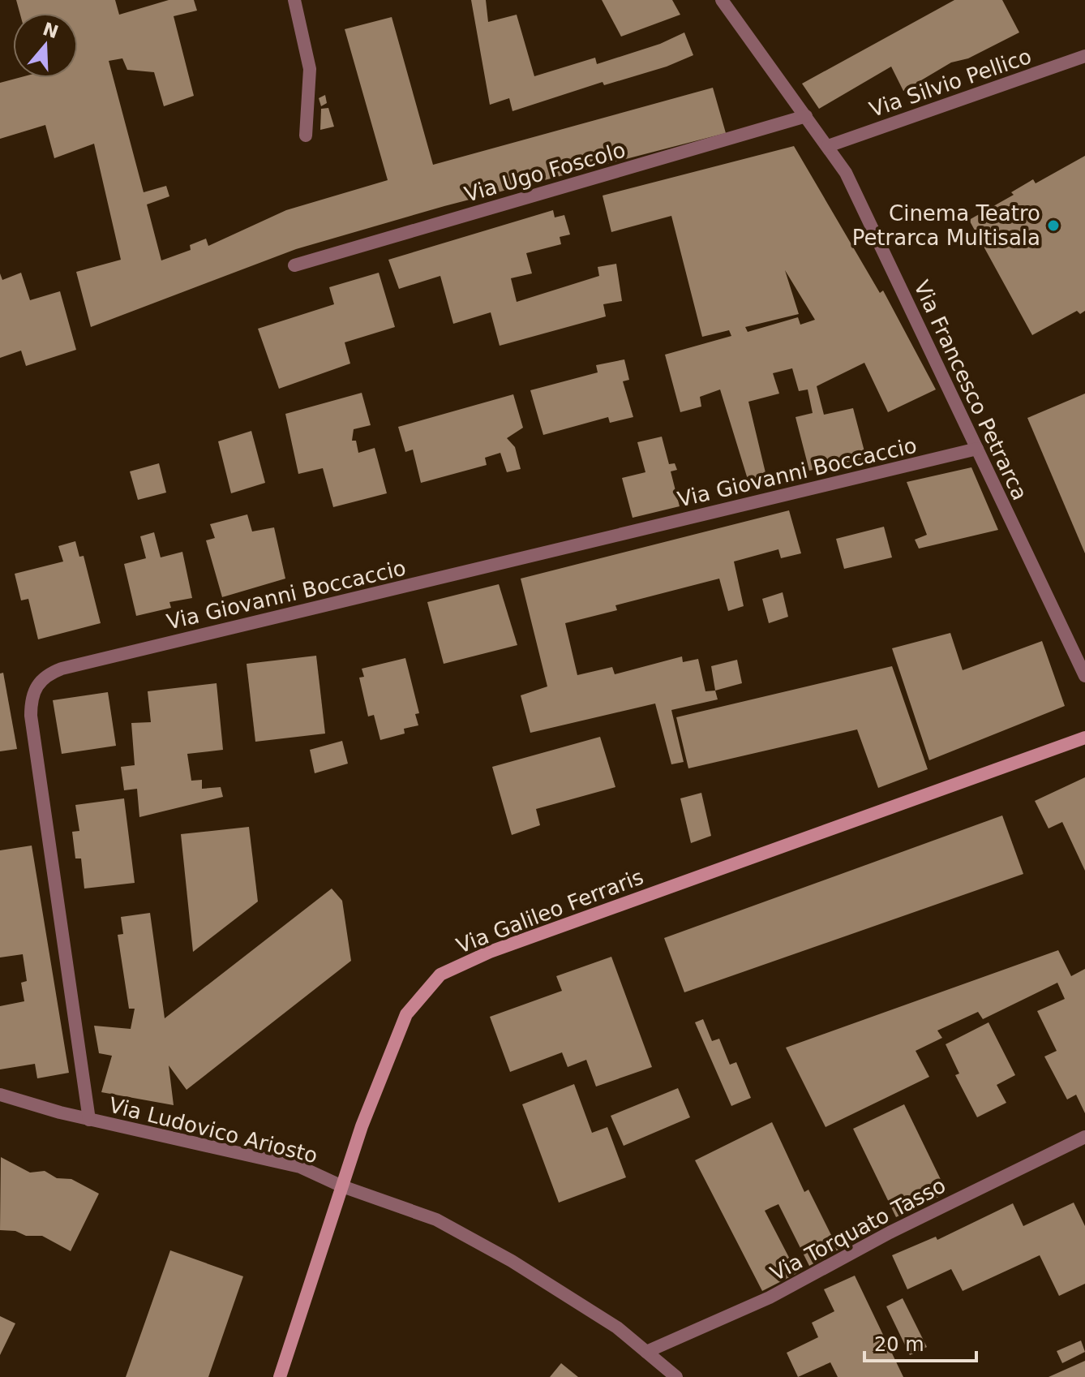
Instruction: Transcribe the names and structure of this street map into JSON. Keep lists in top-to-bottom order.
{
  "streets": {
    "main road": ["Via Galileo Ferraris"],
    "street": [
      "Via Silvio Pellico",
      "Via Ugo Foscolo",
      "Via Francesco Petrarca",
      "Via Giovanni Boccaccio",
      "Via Ludovico Ariosto",
      "Via Torquato Tasso"
    ]
  },
  "crossings": [
    ["Via Silvio Pellico", "Via Francesco Petrarca"],
    ["Via Ugo Foscolo", "Via Francesco Petrarca"],
    ["Via Francesco Petrarca", "Via Giovanni Boccaccio"],
    ["Via Giovanni Boccaccio", "Via Ludovico Ariosto"],
    ["Via Galileo Ferraris", "Via Ludovico Ariosto"],
    ["Via Ludovico Ariosto", "Via Torquato Tasso"]
  ],
  "places": ["Cinema Teatro Petrarca Multisala"],
  "scale_bar": "20 m",
  "north": "top"
}
